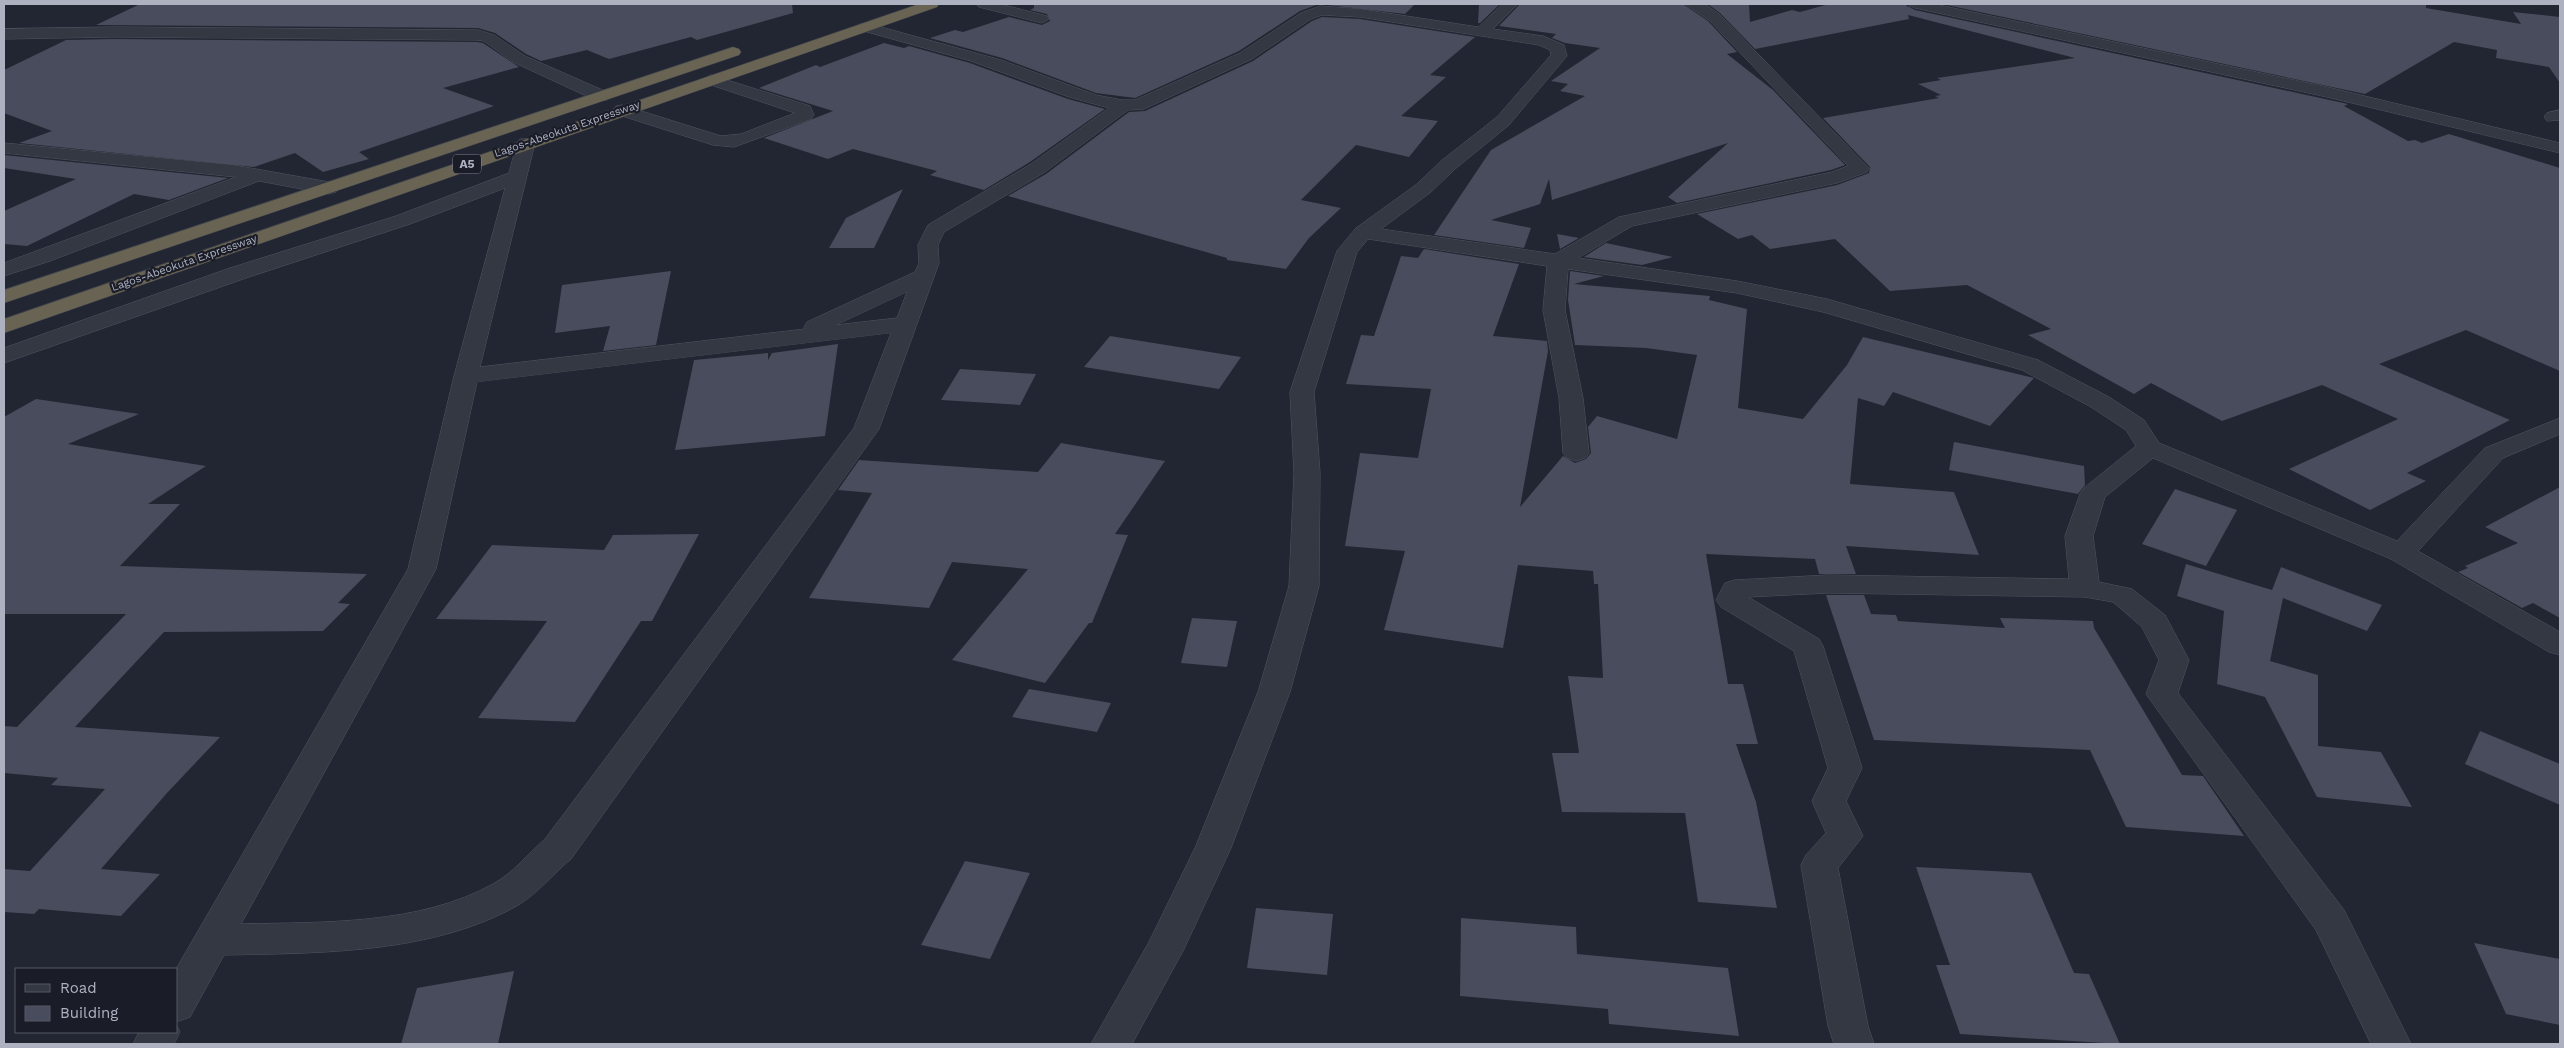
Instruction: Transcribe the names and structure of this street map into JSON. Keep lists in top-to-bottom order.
{
  "streets": {
    "highway": ["Lagos-Abeokuta Expressway", "A5"]
  },
  "legend": ["Road", "Building"]
}
